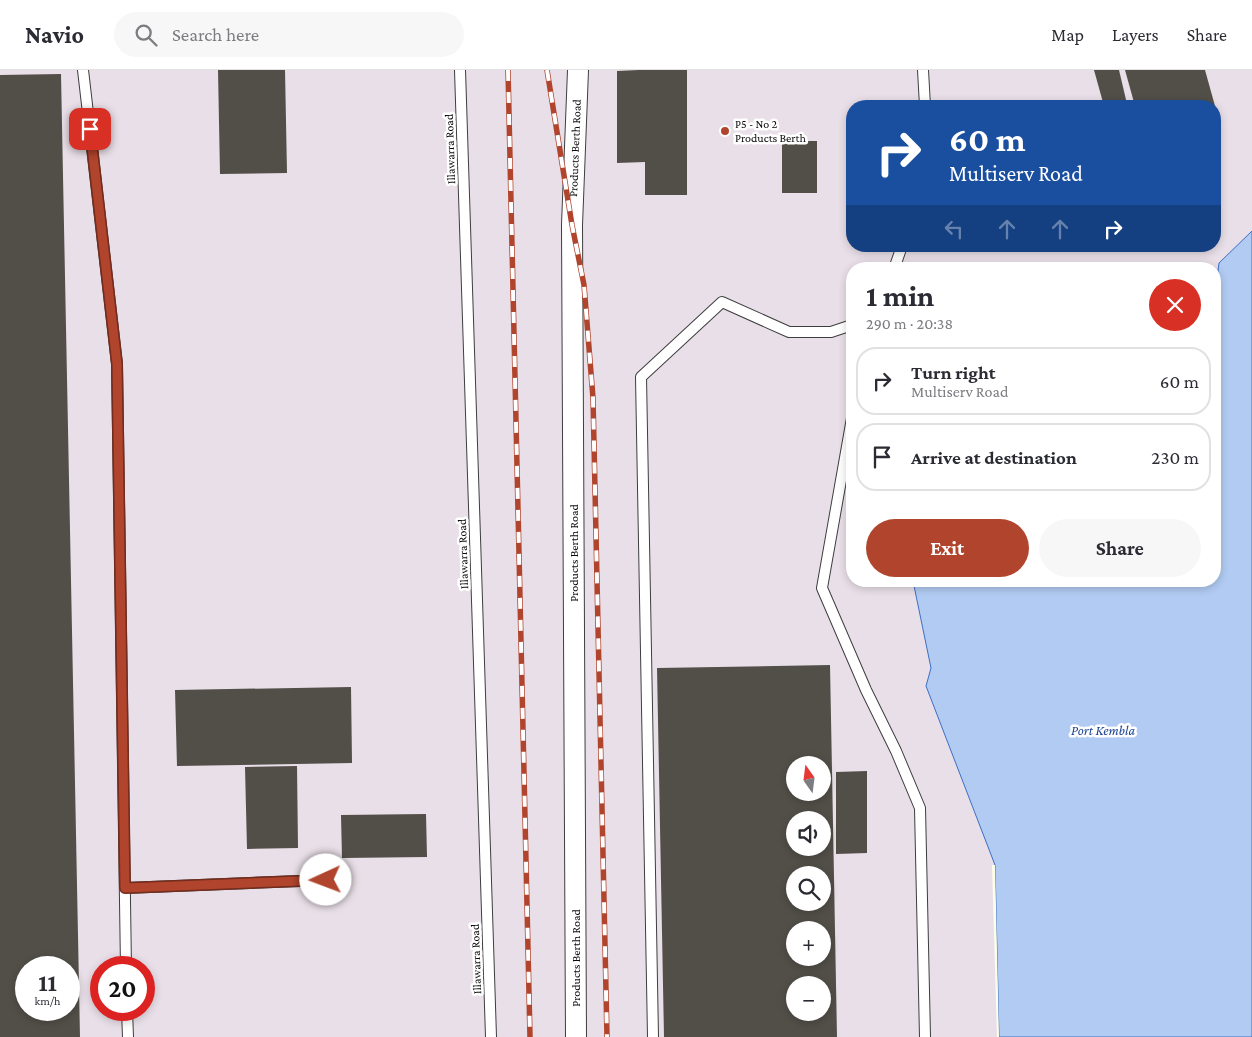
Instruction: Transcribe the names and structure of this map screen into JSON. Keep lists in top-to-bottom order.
{
  "streets": {
    "street": ["Products Berth Road"],
    "lane": ["Illawarra Road"]
  },
  "water": ["Port Kembla"],
  "places": ["P5 - No 2 Products Berth"],
  "north": "top",
  "page": {
    "header": "Navio",
    "search": "Search here",
    "nav": ["Map", "Layers", "Share"],
    "turn": ["60 m", "Multiserv Road"],
    "heading": ["1 min", "290 m · 20:38"],
    "list": [
      {
        "name": "Turn right",
        "note": "Multiserv Road",
        "value": "60 m"
      },
      {
        "name": "Arrive at destination",
        "value": "230 m"
      }
    ],
    "buttons": ["Exit", "Share"],
    "map_buttons": ["+", "−"],
    "speed": "11 km/h",
    "limit": "20"
  }
}
